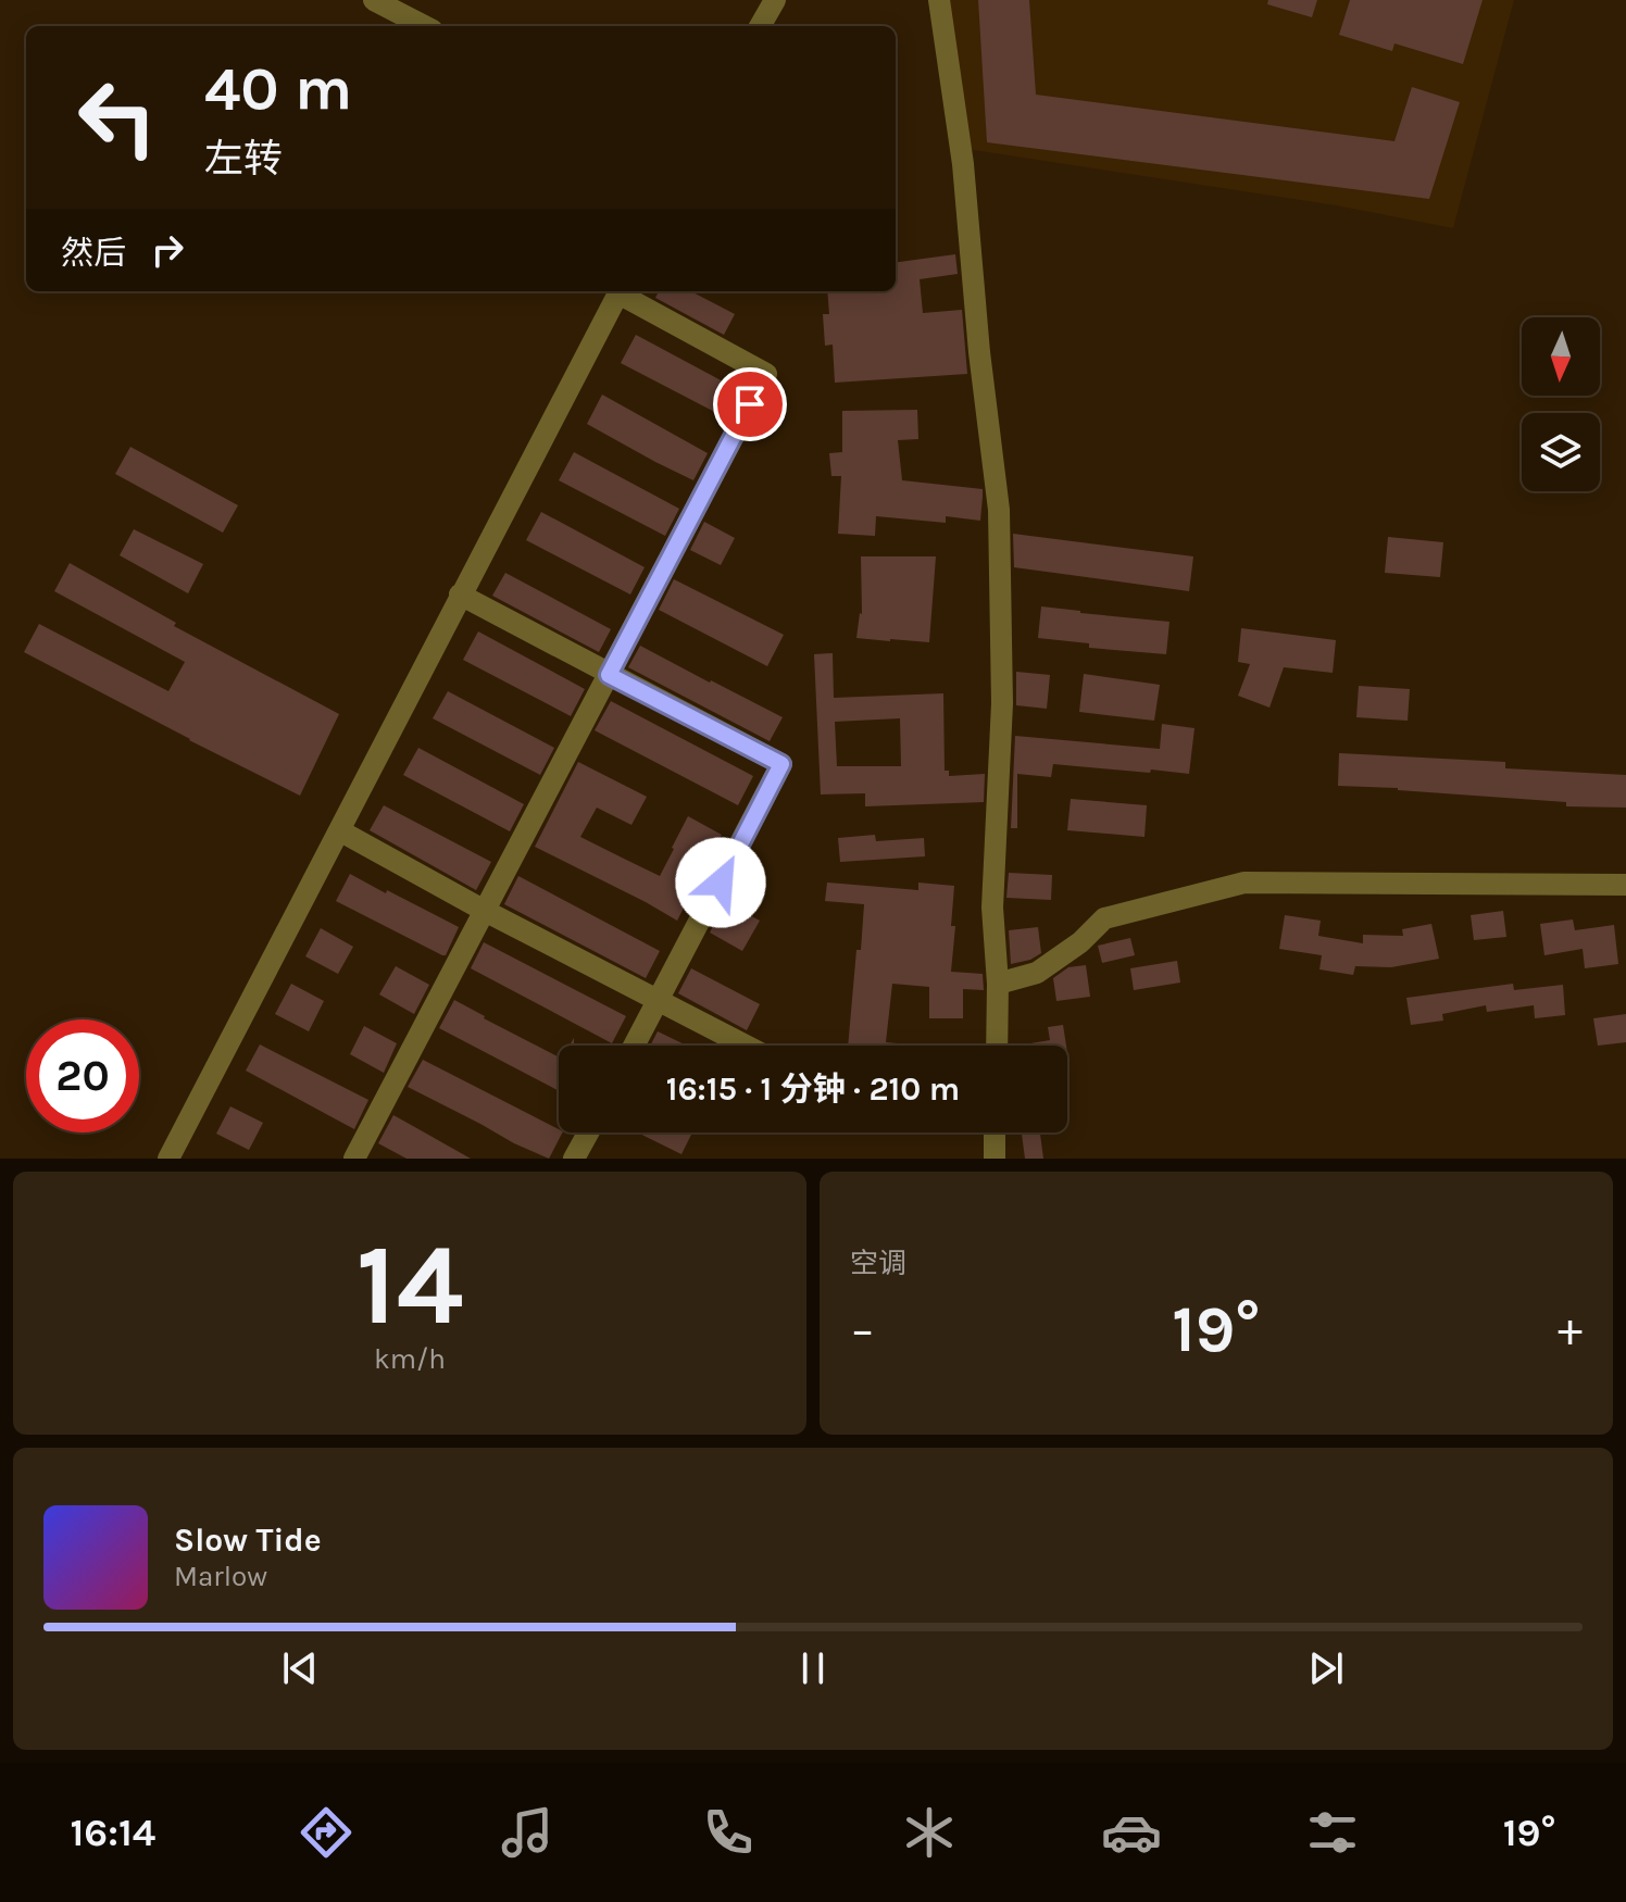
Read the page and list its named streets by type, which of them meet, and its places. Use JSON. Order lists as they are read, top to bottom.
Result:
{
  "north": "bottom",
  "page": {
    "turn": ["40 m", "左转"],
    "then": "然后",
    "limit": "20",
    "trip": "16:15 · 1 分钟 · 210 m",
    "tile": [
      ["14", "km/h"],
      "空调"
    ],
    "heat": ["−", "19°", "+"],
    "song": ["Slow Tide", "Marlow"],
    "tabs": ["16:14", "19°"]
  }
}
